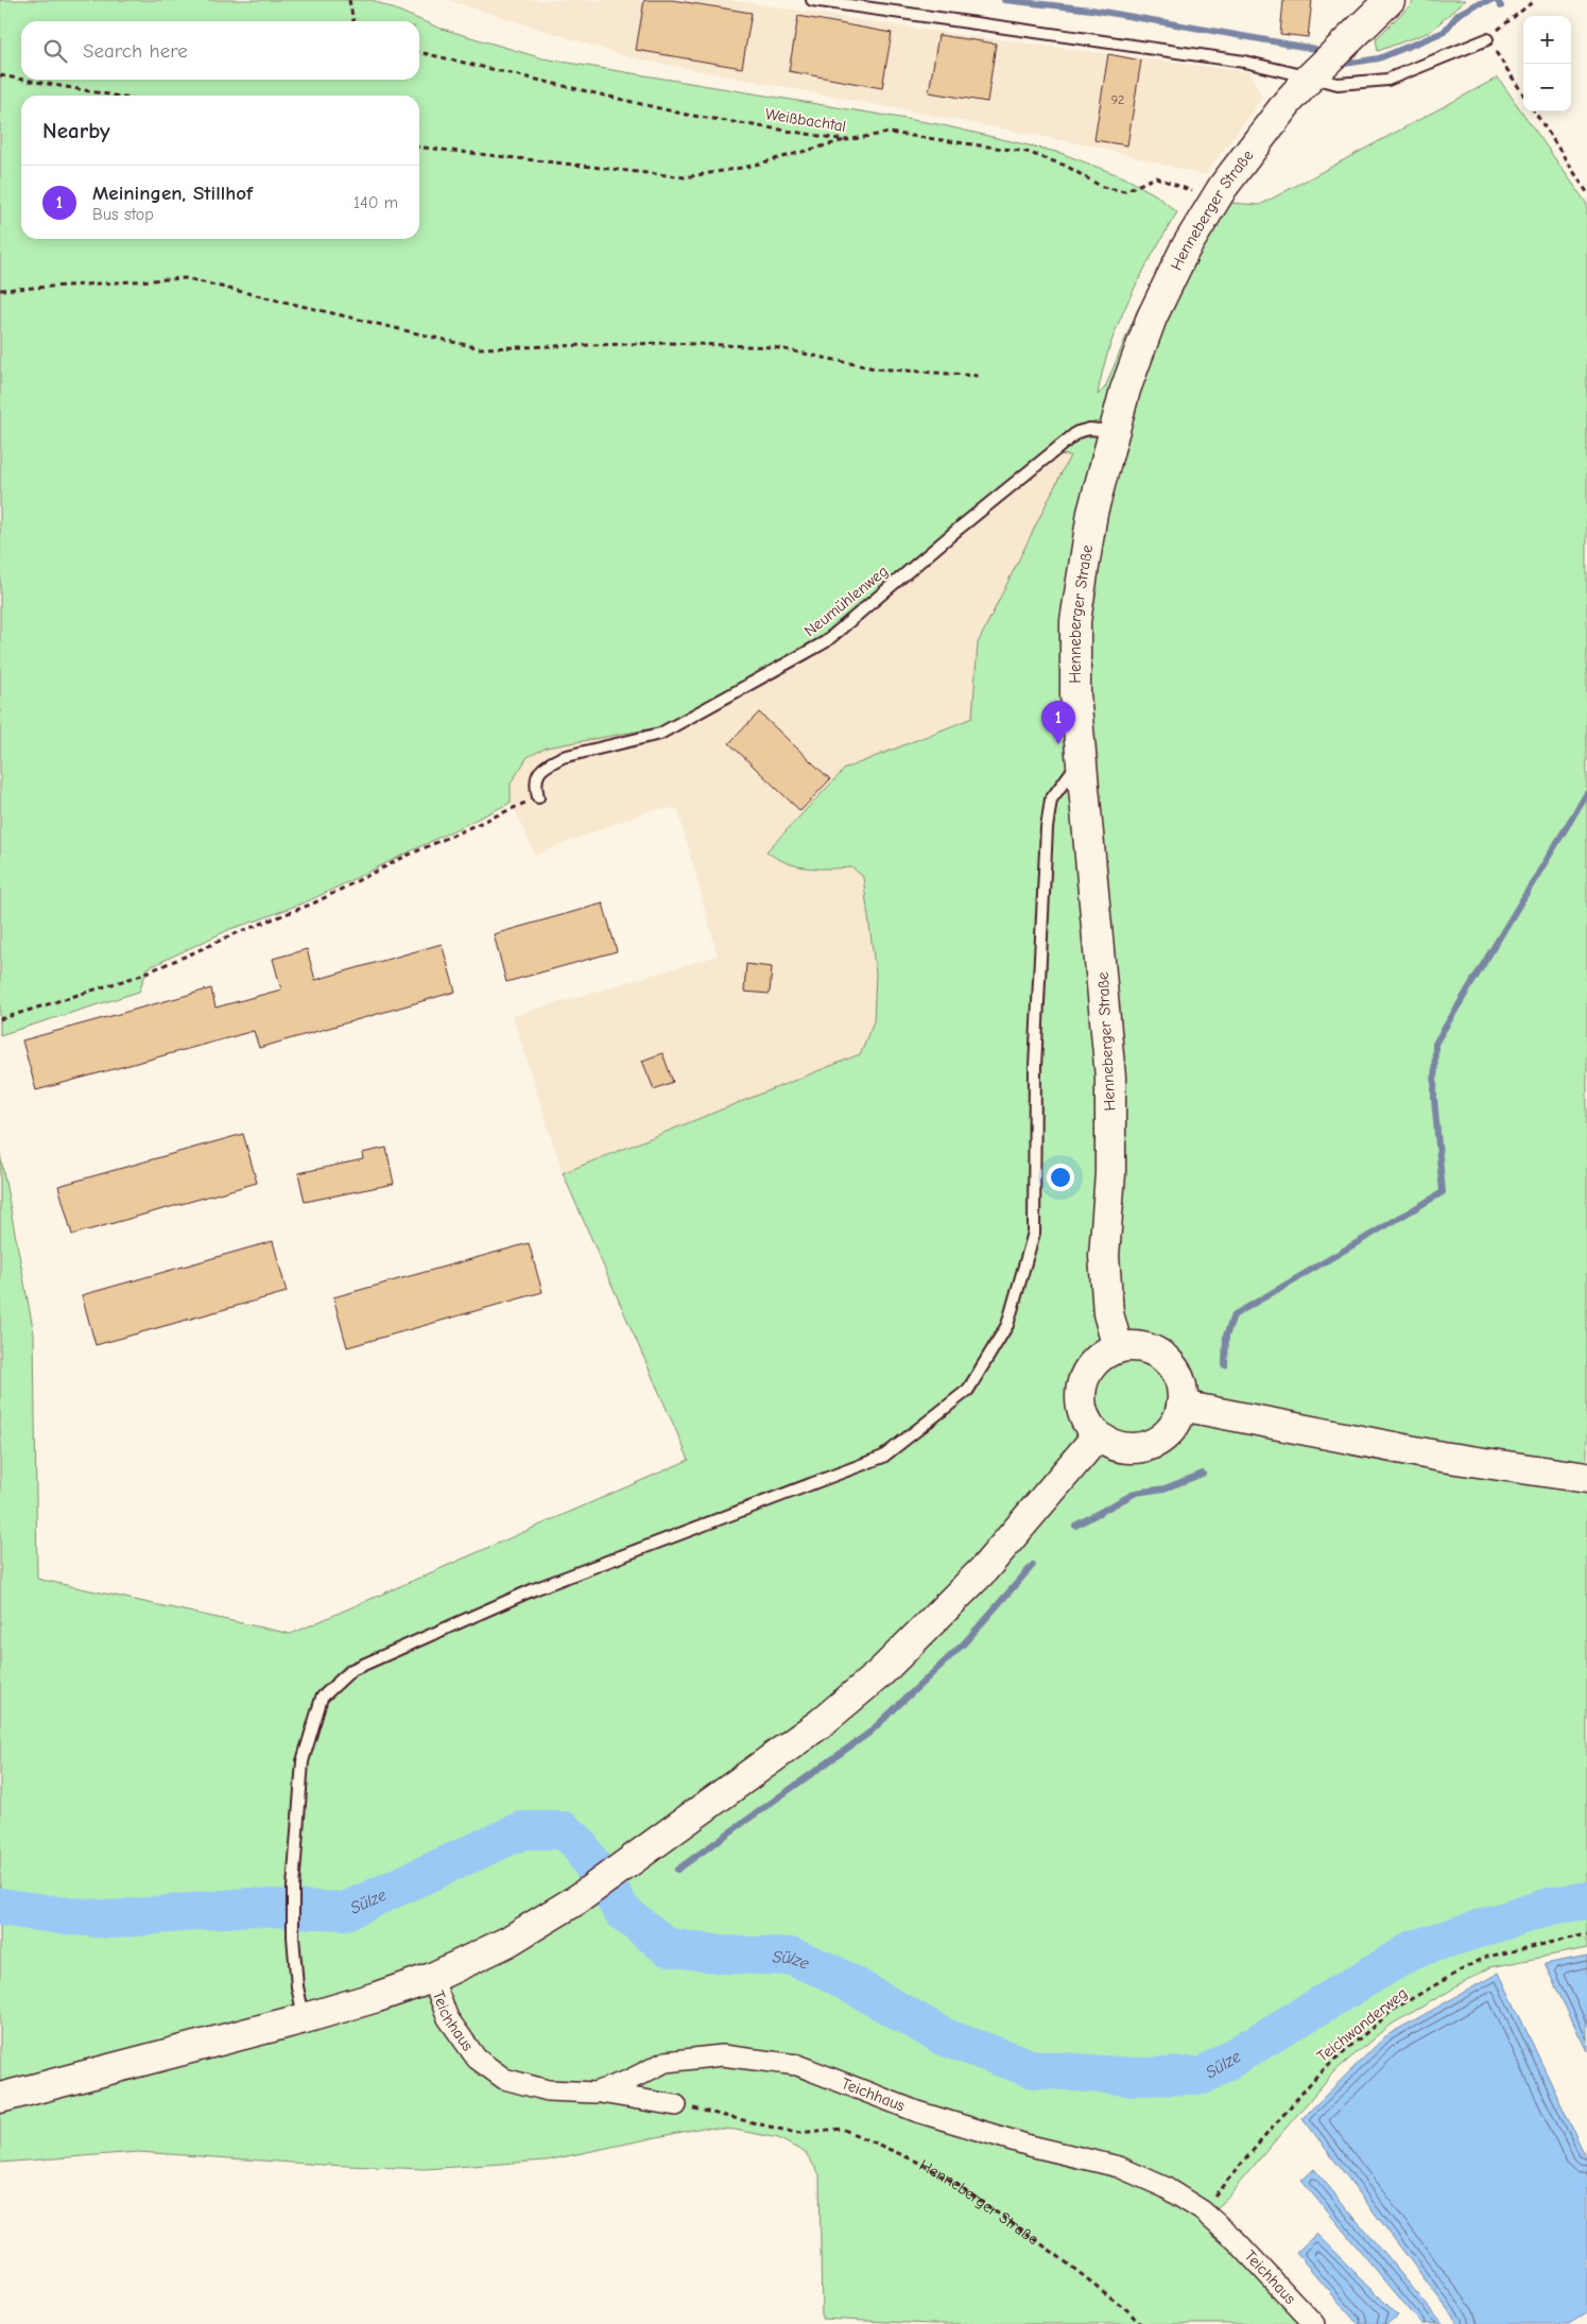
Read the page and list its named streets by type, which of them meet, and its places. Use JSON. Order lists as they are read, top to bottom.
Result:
{
  "streets": {
    "main road": ["Henneberger Straße"],
    "street": ["Teichhaus"],
    "lane": ["Neumühlenweg"],
    "path": ["Weißbachtal", "Teichwanderweg"]
  },
  "crossings": [
    ["Weißbachtal", "Henneberger Straße"],
    ["Henneberger Straße", "Neumühlenweg"],
    ["Teichhaus", "Teichwanderweg"]
  ],
  "water": ["Sülze"],
  "house_numbers": ["92"],
  "page": {
    "map_buttons": ["+", "−"],
    "search": "Search here",
    "heading": "Nearby",
    "list": [
      {
        "mark": "1",
        "name": "Meiningen, Stillhof",
        "note": "Bus stop",
        "value": "140 m"
      }
    ],
    "pins": "1"
  }
}
